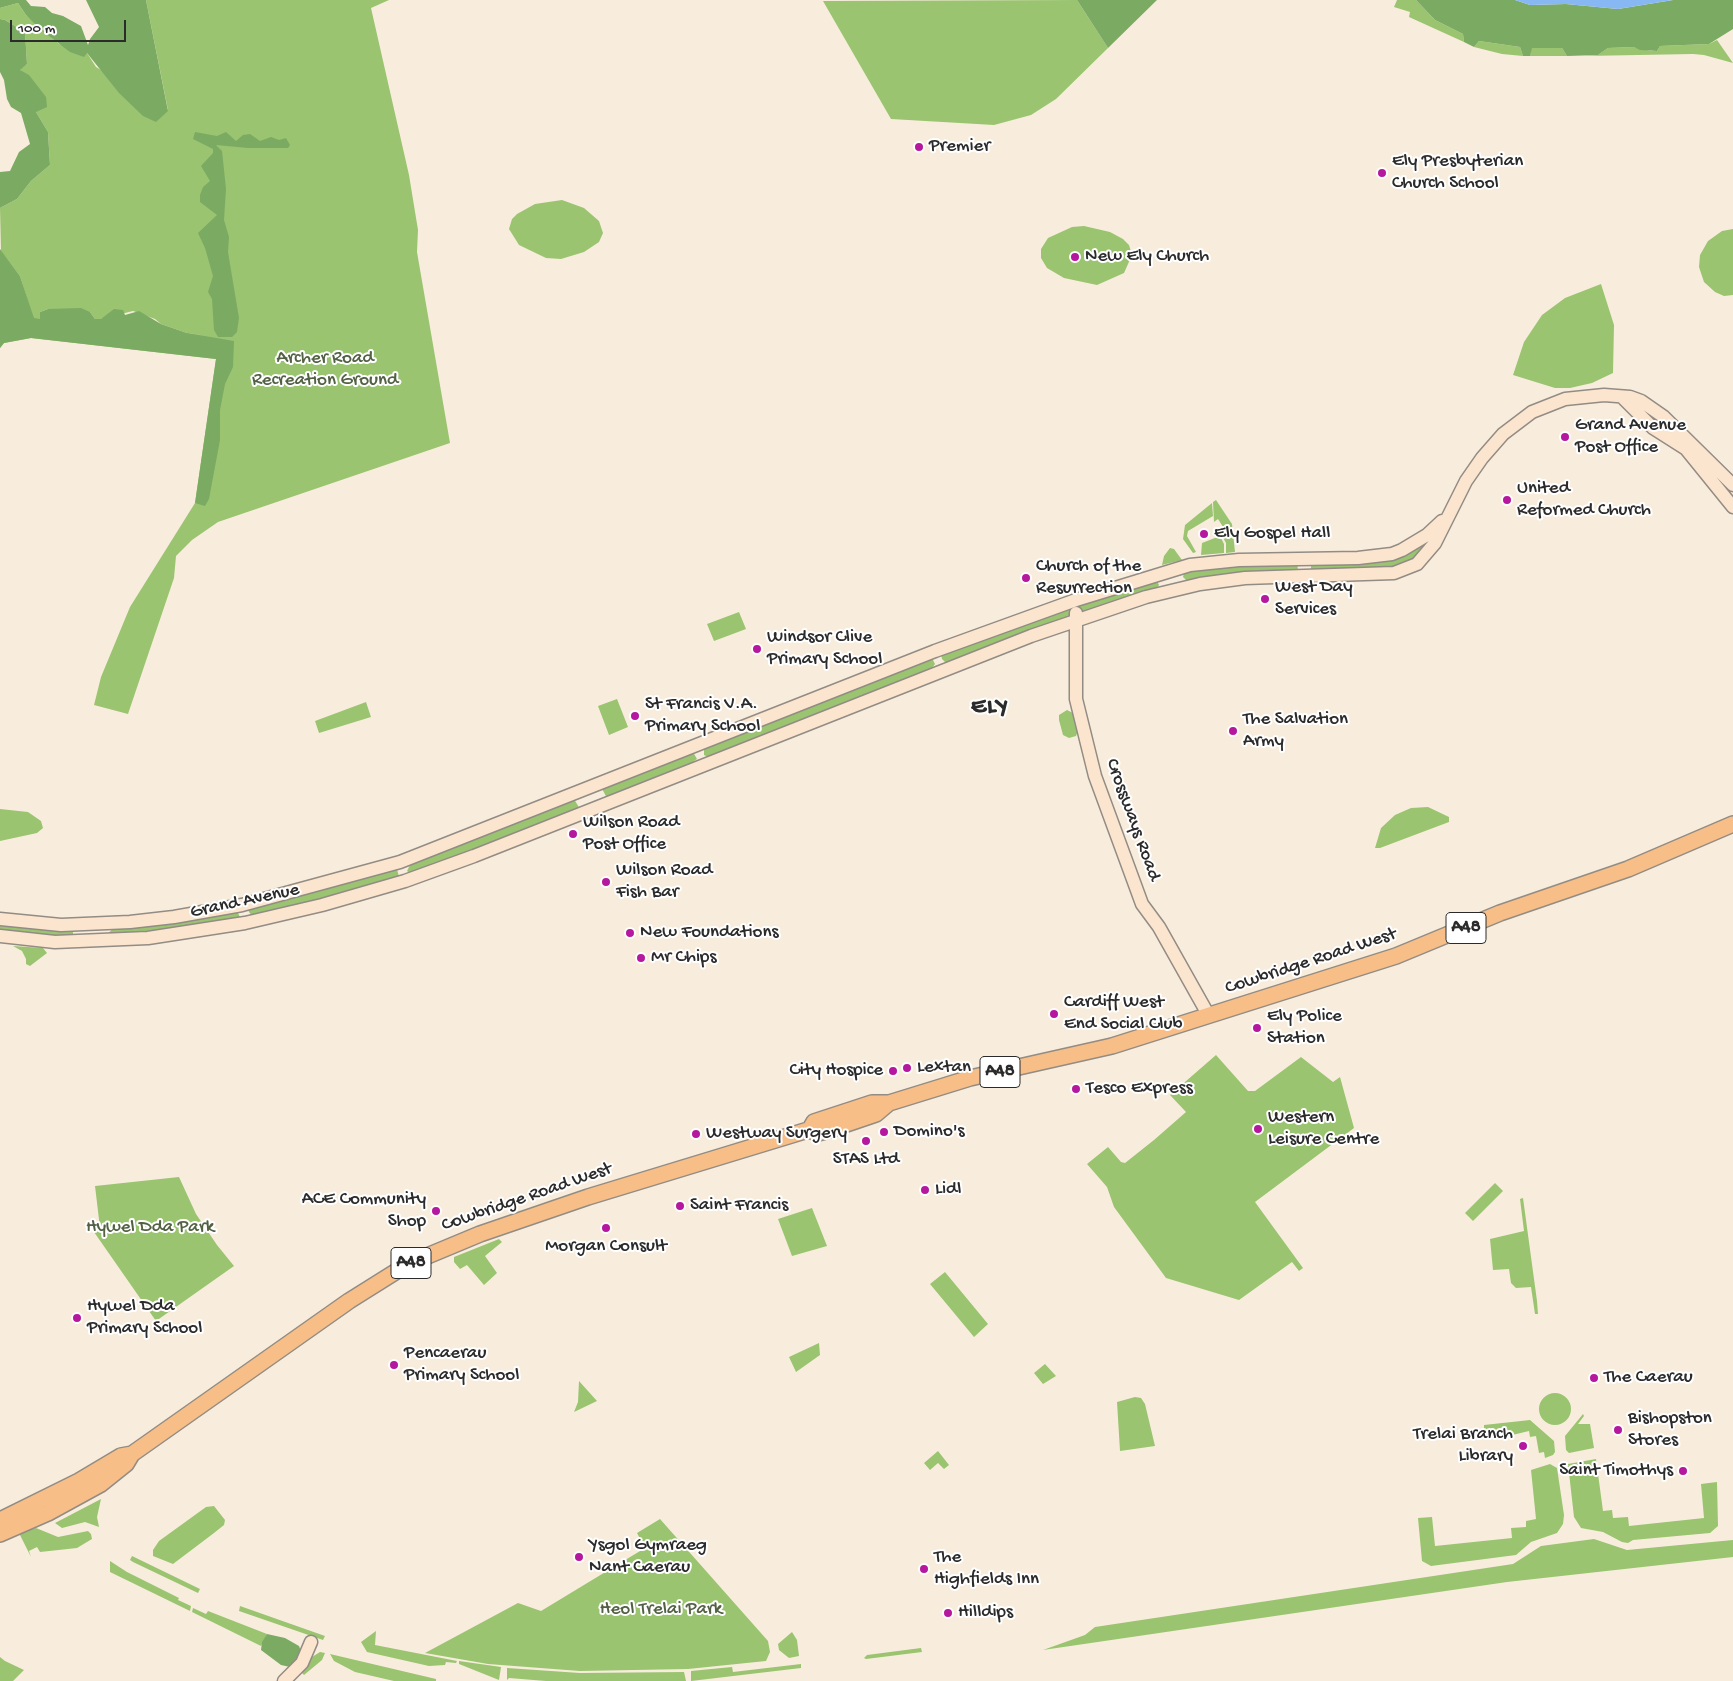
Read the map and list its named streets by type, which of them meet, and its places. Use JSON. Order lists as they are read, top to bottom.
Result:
{
  "streets": {
    "highway": ["A48", "Cowbridge Road West"],
    "street": ["Crossways Road", "Grand Avenue"]
  },
  "crossings": [
    ["Crossways Road", "Grand Avenue"],
    ["Crossways Road", "Cowbridge Road West"]
  ],
  "districts": ["ELY"],
  "parks": ["Archer Road Recreation Ground", "Hywel Dda Park", "Heol Trelai Park"],
  "places": [
    "Premier",
    "Ely Presbyterian Church School",
    "New Ely Church",
    "Grand Avenue Post Office",
    "United Reformed Church",
    "Ely Gospel Hall",
    "Church of the Resurrection",
    "West Day Services",
    "Windsor Clive Primary School",
    "St Francis V.A. Primary School",
    "The Salvation Army",
    "Wilson Road Post Office",
    "Wilson Road Fish Bar",
    "New Foundations",
    "Mr Chips",
    "Cardiff West End Social Club",
    "Ely Police Station",
    "Lextan",
    "City Hospice",
    "Tesco Express",
    "Western Leisure Centre",
    "Domino's",
    "Westway Surgery",
    "STAS Ltd",
    "Lidl",
    "Saint Francis",
    "ACE Community Shop",
    "Morgan Consult",
    "Hywel Dda Primary School",
    "Pencaerau Primary School",
    "The Caerau",
    "Bishopston Stores",
    "Trelai Branch Library",
    "Saint Timothys",
    "Ysgol Gymraeg Nant Caerau",
    "The Highfields Inn",
    "Hilldips"
  ],
  "scale_bar": "100 m"
}
